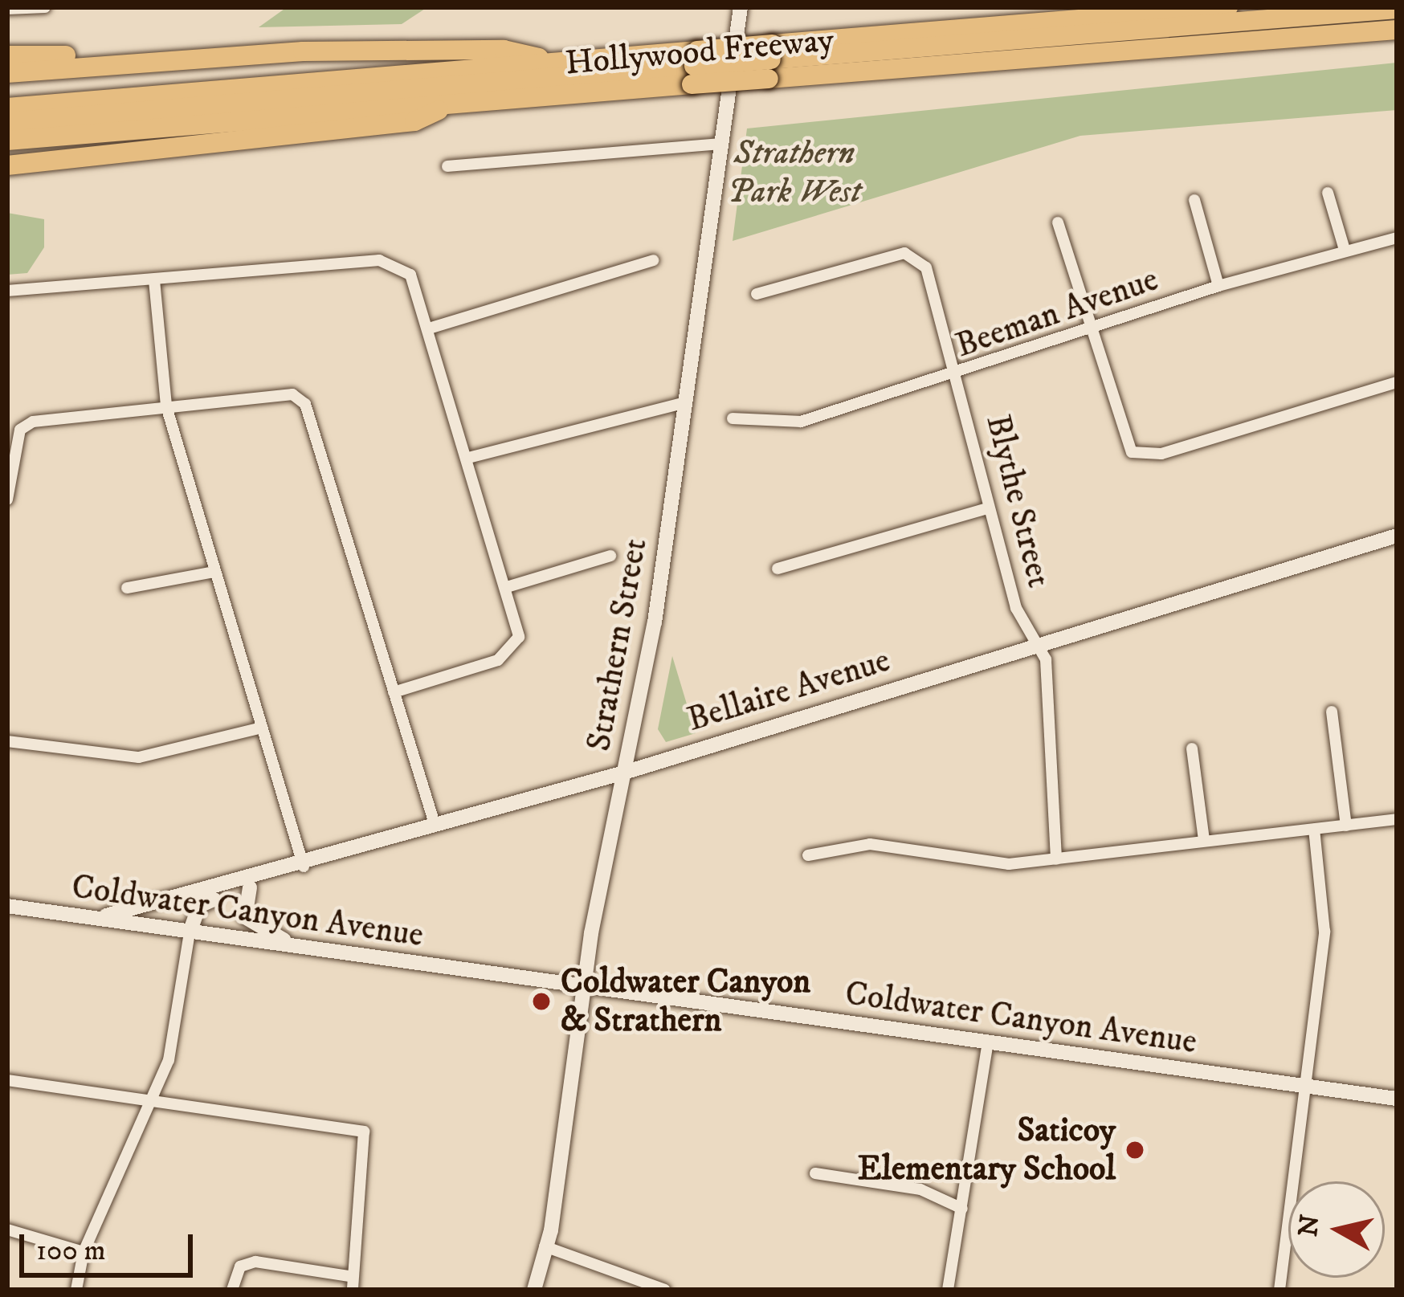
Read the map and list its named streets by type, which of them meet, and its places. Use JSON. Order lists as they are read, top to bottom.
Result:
{
  "streets": {
    "highway": ["Hollywood Freeway"],
    "street": [
      "Beeman Avenue",
      "Blythe Street",
      "Strathern Street",
      "Bellaire Avenue",
      "Coldwater Canyon Avenue"
    ]
  },
  "crossings": [
    ["Beeman Avenue", "Blythe Street"],
    ["Blythe Street", "Bellaire Avenue"],
    ["Strathern Street", "Bellaire Avenue"],
    ["Strathern Street", "Coldwater Canyon Avenue"],
    ["Bellaire Avenue", "Coldwater Canyon Avenue"]
  ],
  "parks": ["Strathern Park West"],
  "places": ["Coldwater Canyon & Strathern", "Saticoy Elementary School"],
  "scale_bar": "100 m",
  "north": "left"
}
